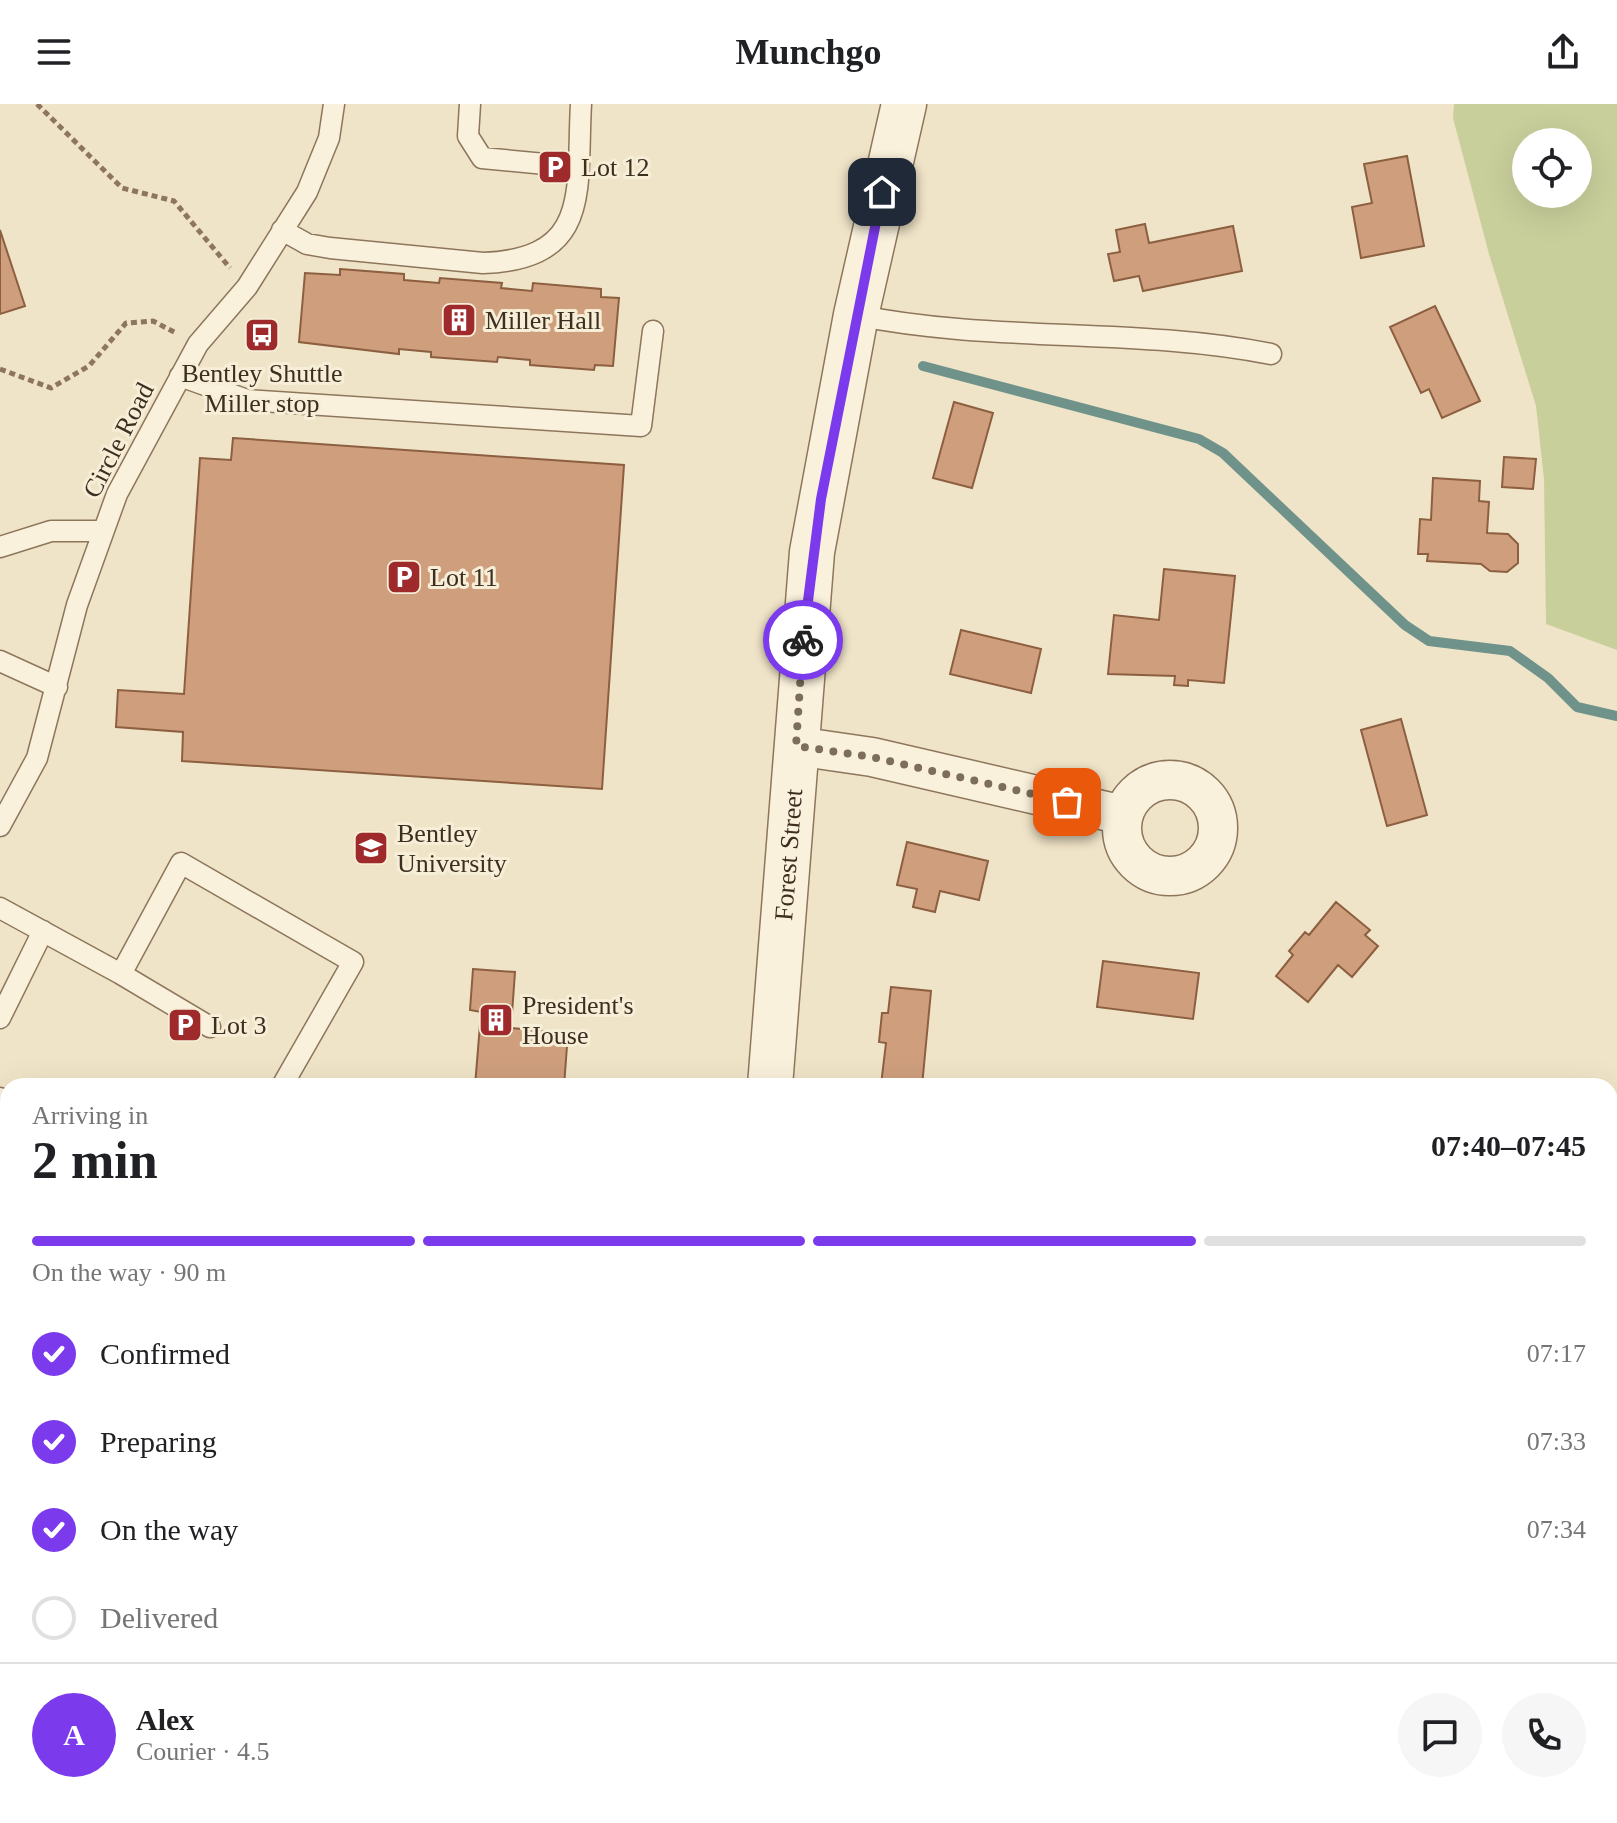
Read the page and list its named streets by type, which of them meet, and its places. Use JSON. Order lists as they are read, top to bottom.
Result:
{
  "streets": {
    "street": ["Forest Street"],
    "lane": ["Circle Road"]
  },
  "places": {
    "parking": ["Lot 12", "Lot 11", "Lot 3"],
    "building": ["Miller Hall", "President's House"],
    "bus stop": ["Bentley Shuttle Miller stop"],
    "school or university": ["Bentley University"]
  },
  "page": {
    "header": "Munchgo",
    "heading": ["2 min", "Arriving in", "07:40–07:45"],
    "panel": ["Alex", "Courier · 4.5"],
    "bar": "On the way · 90 m",
    "list": [
      ["Confirmed", "07:17"],
      ["Preparing", "07:33"],
      ["On the way", "07:34"],
      "Delivered"
    ],
    "round": "A"
  }
}
